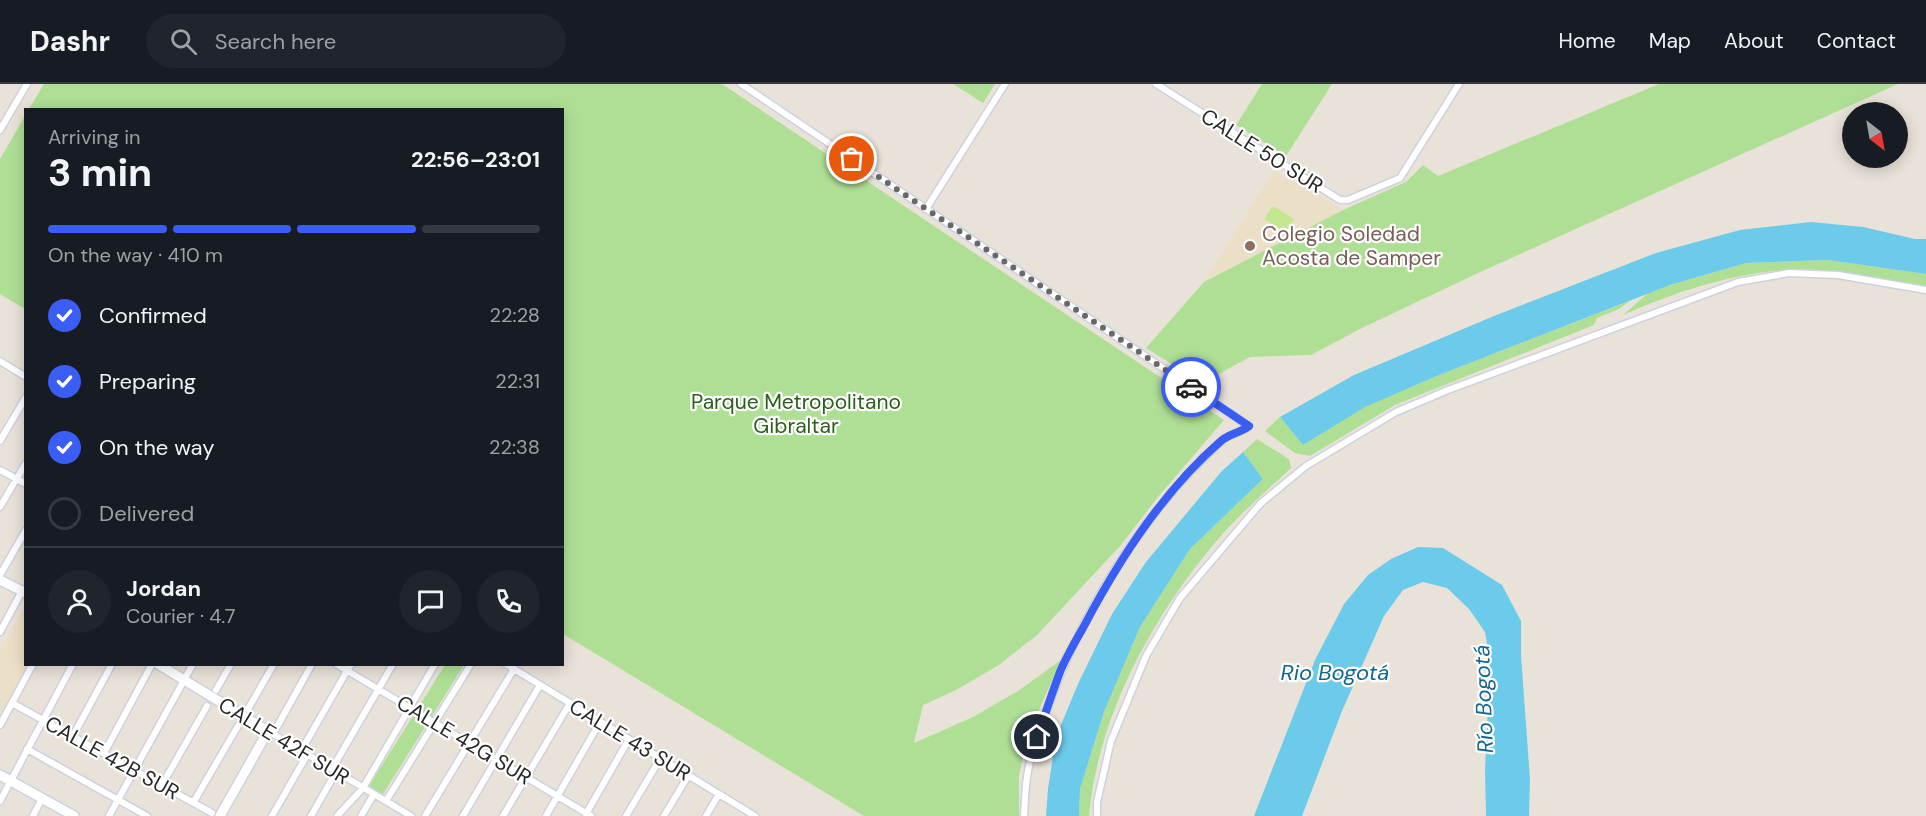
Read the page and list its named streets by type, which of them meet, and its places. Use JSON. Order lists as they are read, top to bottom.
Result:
{
  "streets": {
    "street": [
      "CALLE 50 SUR",
      "CALLE 42G SUR",
      "CALLE 43 SUR",
      "CALLE 42F SUR",
      "CALLE 42B SUR"
    ]
  },
  "water": ["Rio Bogotá", "Río Bogotá"],
  "parks": ["Parque Metropolitano Gibraltar"],
  "places": ["Colegio Soledad Acosta de Samper"],
  "north": "bottom right",
  "page": {
    "header": "Dashr",
    "search": "Search here",
    "nav": [
      "Home",
      "Map",
      "About",
      "Contact"
    ],
    "heading": ["3 min", "Arriving in", "22:56–23:01"],
    "panel": ["Jordan", "Courier · 4.7"],
    "bar": "On the way · 410 m",
    "list": [
      ["Confirmed", "22:28"],
      ["Preparing", "22:31"],
      ["On the way", "22:38"],
      "Delivered"
    ]
  }
}
